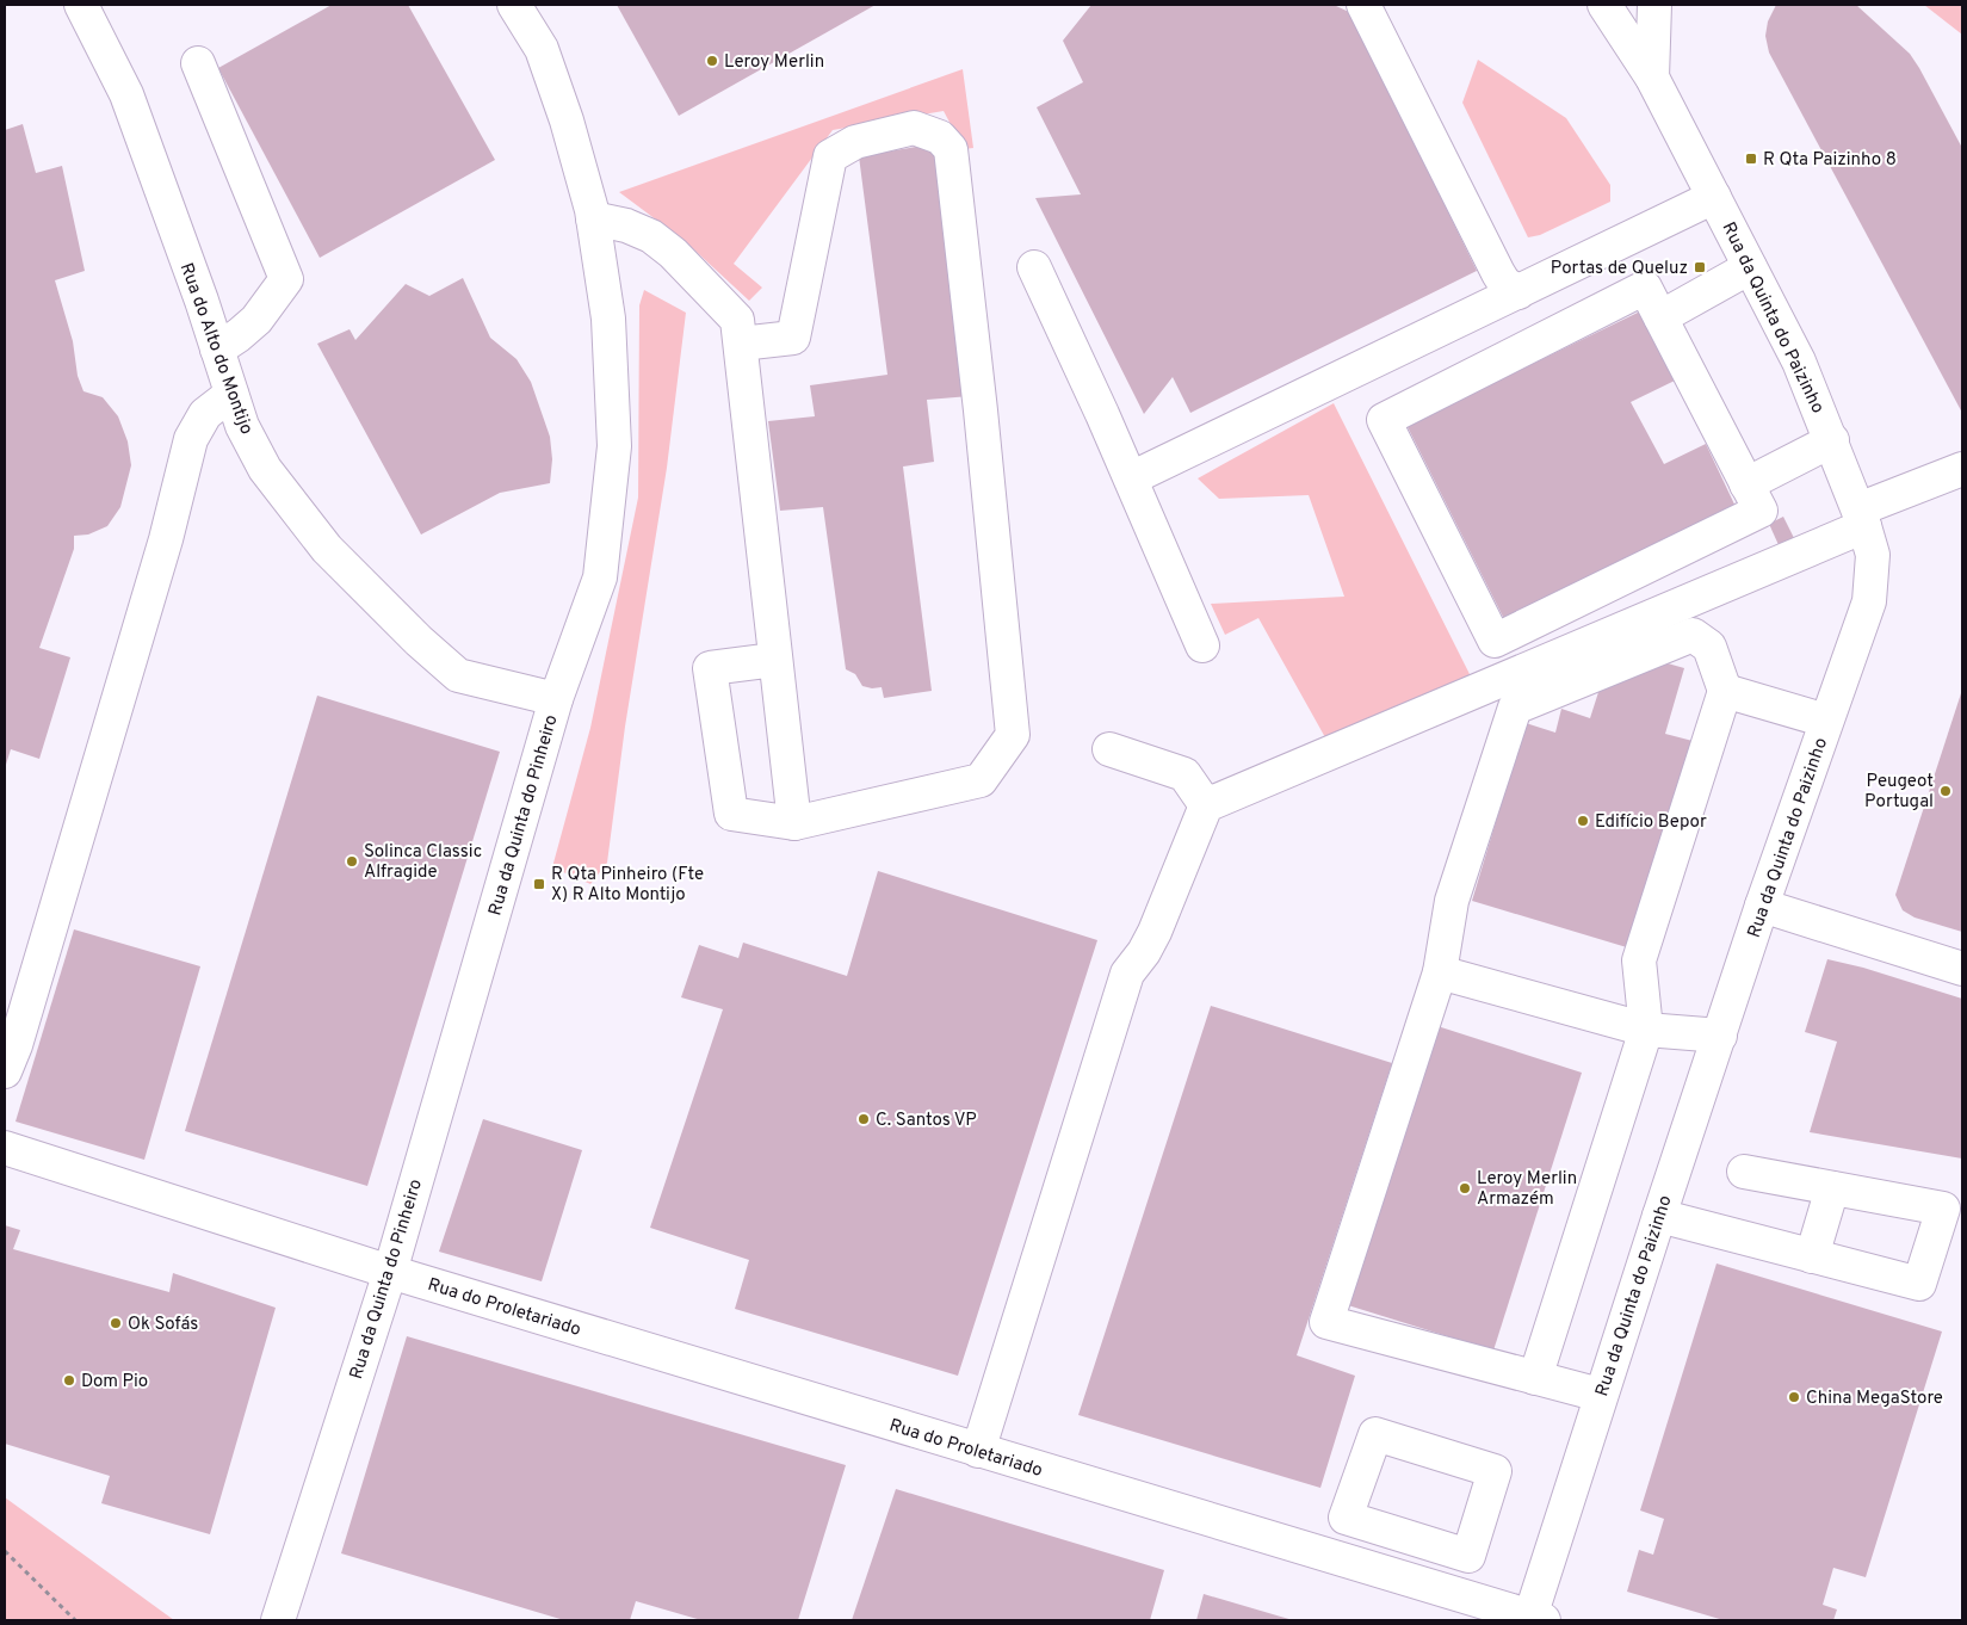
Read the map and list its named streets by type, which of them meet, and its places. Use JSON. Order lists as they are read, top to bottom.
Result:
{
  "streets": {
    "street": [
      "Rua da Quinta do Paizinho",
      "Rua do Alto do Montijo",
      "Rua da Quinta do Pinheiro",
      "Rua do Proletariado"
    ]
  },
  "crossings": [
    ["Rua da Quinta do Paizinho", "Rua do Proletariado"],
    ["Rua do Alto do Montijo", "Rua da Quinta do Pinheiro"],
    ["Rua da Quinta do Pinheiro", "Rua do Proletariado"]
  ],
  "places": {
    "other": [
      "Leroy Merlin",
      "Peugeot Portugal",
      "Edifício Bepor",
      "Solinca Classic Alfragide",
      "C. Santos VP",
      "Leroy Merlin Armazém",
      "Ok Sofás",
      "Dom Pio",
      "China MegaStore"
    ],
    "transit": ["R Qta Paizinho 8", "Portas de Queluz", "R Qta Pinheiro (Fte X) R Alto Montijo"]
  }
}
